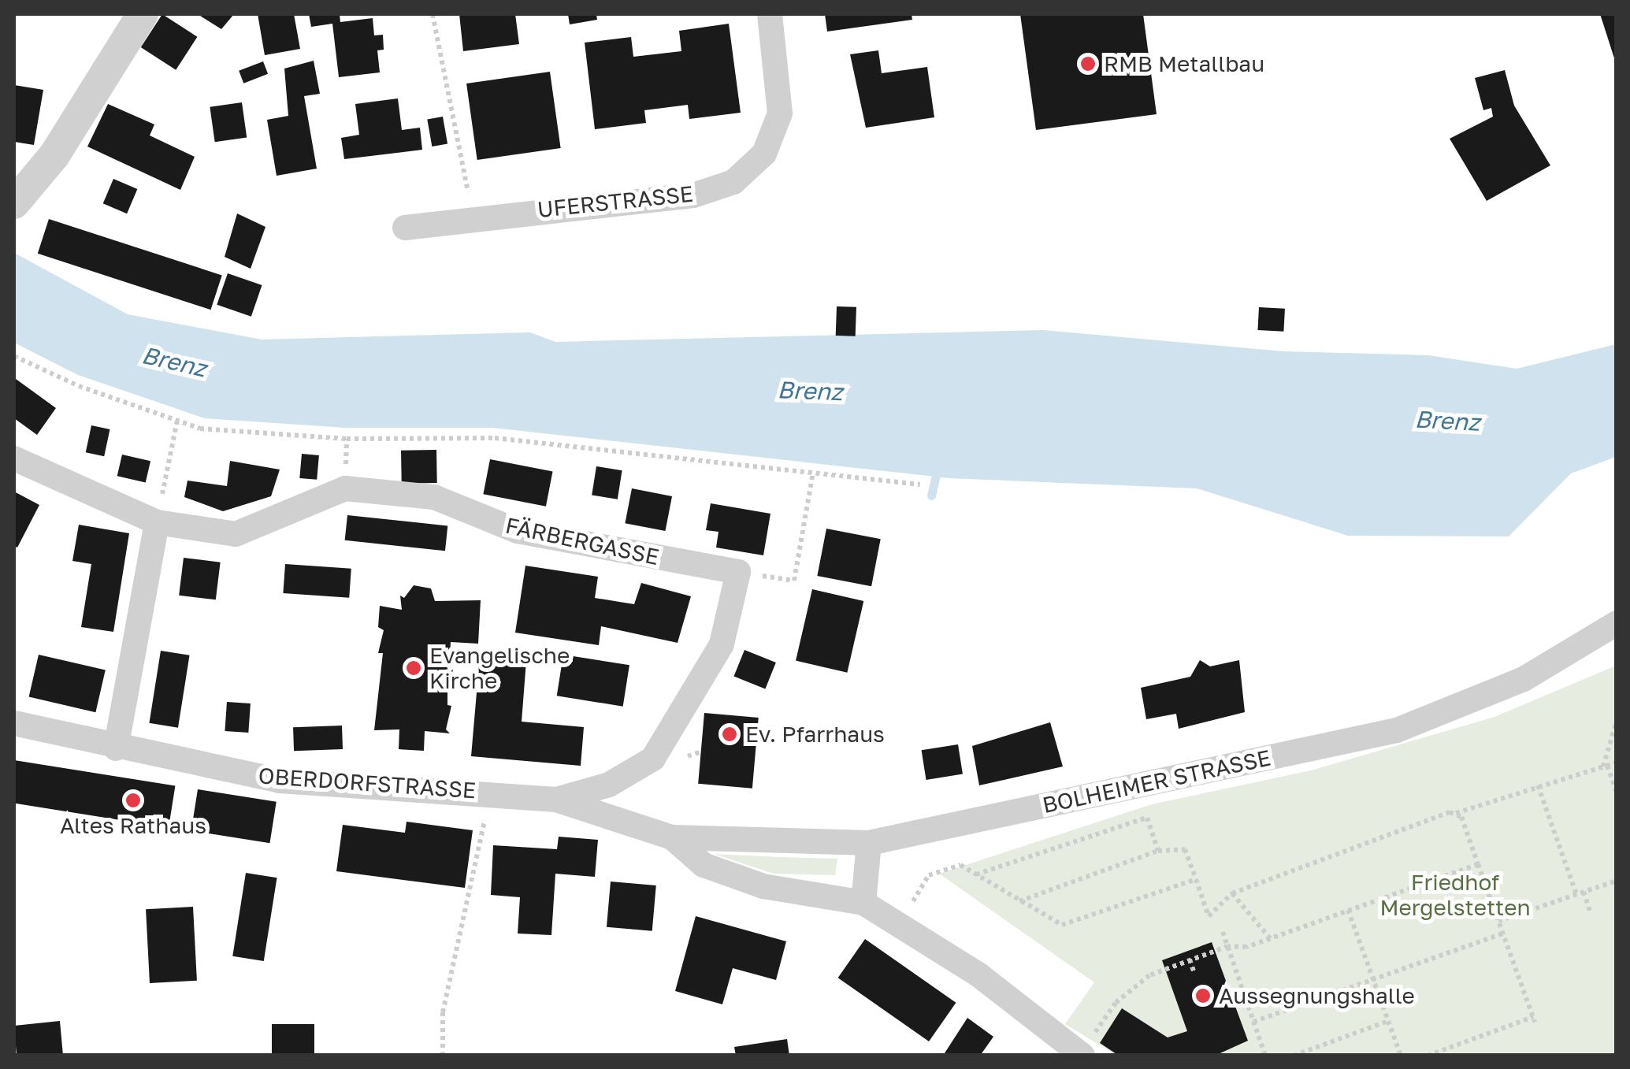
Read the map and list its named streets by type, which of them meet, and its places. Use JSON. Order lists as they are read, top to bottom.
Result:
{
  "streets": {
    "street": [
      "UFERSTRASSE",
      "FÄRBERGASSE",
      "BOLHEIMER STRASSE",
      "OBERDORFSTRASSE"
    ]
  },
  "crossings": [
    ["BOLHEIMER STRASSE", "OBERDORFSTRASSE"]
  ],
  "water": ["Brenz"],
  "parks": ["Friedhof Mergelstetten"],
  "places": [
    "RMB Metallbau",
    "Evangelische Kirche",
    "Ev. Pfarrhaus",
    "Altes Rathaus",
    "Aussegnungshalle"
  ]
}
